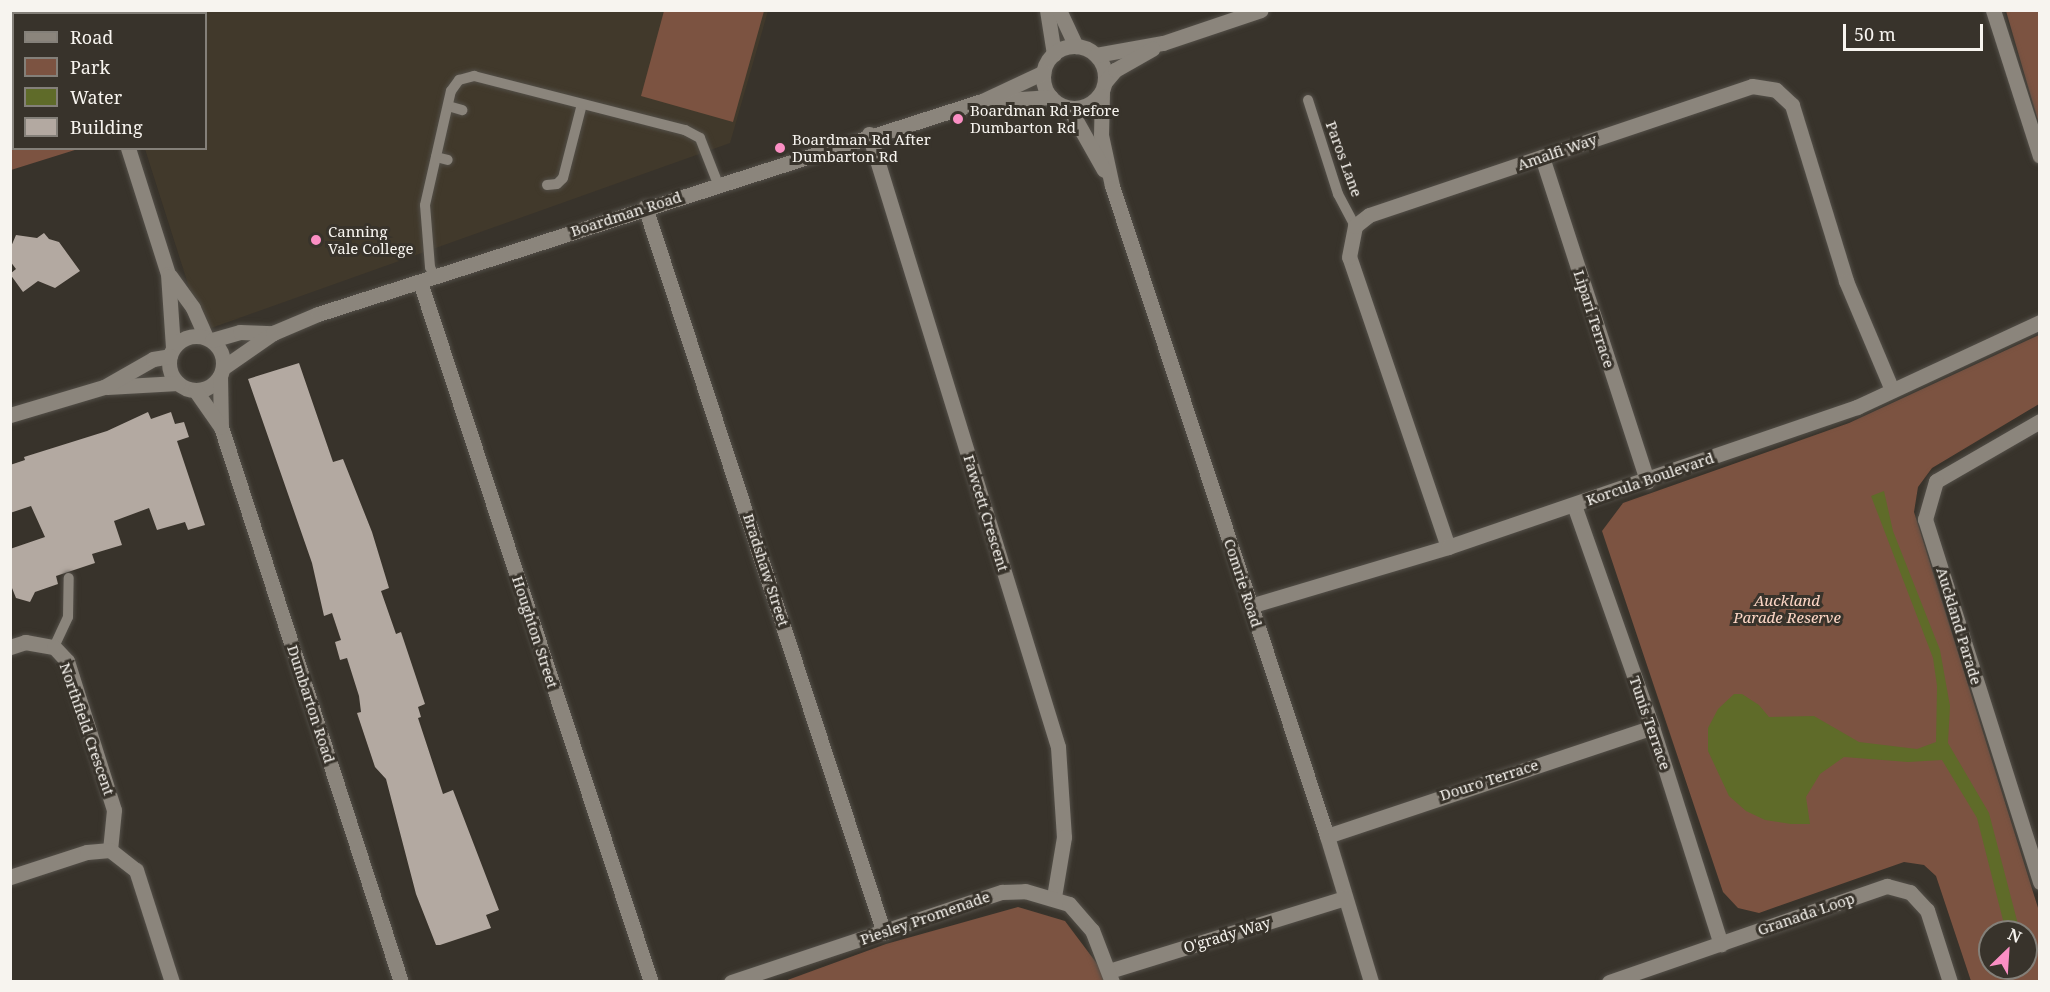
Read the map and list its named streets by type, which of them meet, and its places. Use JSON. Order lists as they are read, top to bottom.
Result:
{
  "streets": {
    "street": [
      "Amalfi Way",
      "Boardman Road",
      "Lipari Terrace",
      "Korcula Boulevard",
      "Fawcett Crescent",
      "Bradshaw Street",
      "Comrie Road",
      "Auckland Parade",
      "Houghton Street",
      "Dumbarton Road",
      "Tunis Terrace",
      "Northfield Crescent",
      "Douro Terrace",
      "Granada Loop",
      "Piesley Promenade",
      "O'grady Way"
    ],
    "lane": ["Paros Lane"]
  },
  "crossings": [
    ["Amalfi Way", "Paros Lane"],
    ["Amalfi Way", "Lipari Terrace"],
    ["Amalfi Way", "Korcula Boulevard"],
    ["Boardman Road", "Fawcett Crescent"],
    ["Boardman Road", "Bradshaw Street"],
    ["Boardman Road", "Comrie Road"],
    ["Boardman Road", "Houghton Street"],
    ["Boardman Road", "Dumbarton Road"],
    ["Lipari Terrace", "Korcula Boulevard"],
    ["Korcula Boulevard", "Comrie Road"],
    ["Korcula Boulevard", "Tunis Terrace"],
    ["Fawcett Crescent", "Piesley Promenade"],
    ["Bradshaw Street", "Piesley Promenade"],
    ["Comrie Road", "Douro Terrace"],
    ["Comrie Road", "O'grady Way"],
    ["Tunis Terrace", "Douro Terrace"],
    ["Tunis Terrace", "Granada Loop"],
    ["Piesley Promenade", "O'grady Way"]
  ],
  "parks": ["Auckland Parade Reserve"],
  "places": ["Boardman Rd Before Dumbarton Rd", "Boardman Rd After Dumbarton Rd", "Canning Vale College"],
  "legend": [
    "Road",
    "Park",
    "Water",
    "Building"
  ],
  "scale_bar": "50 m",
  "north": "top right"
}
